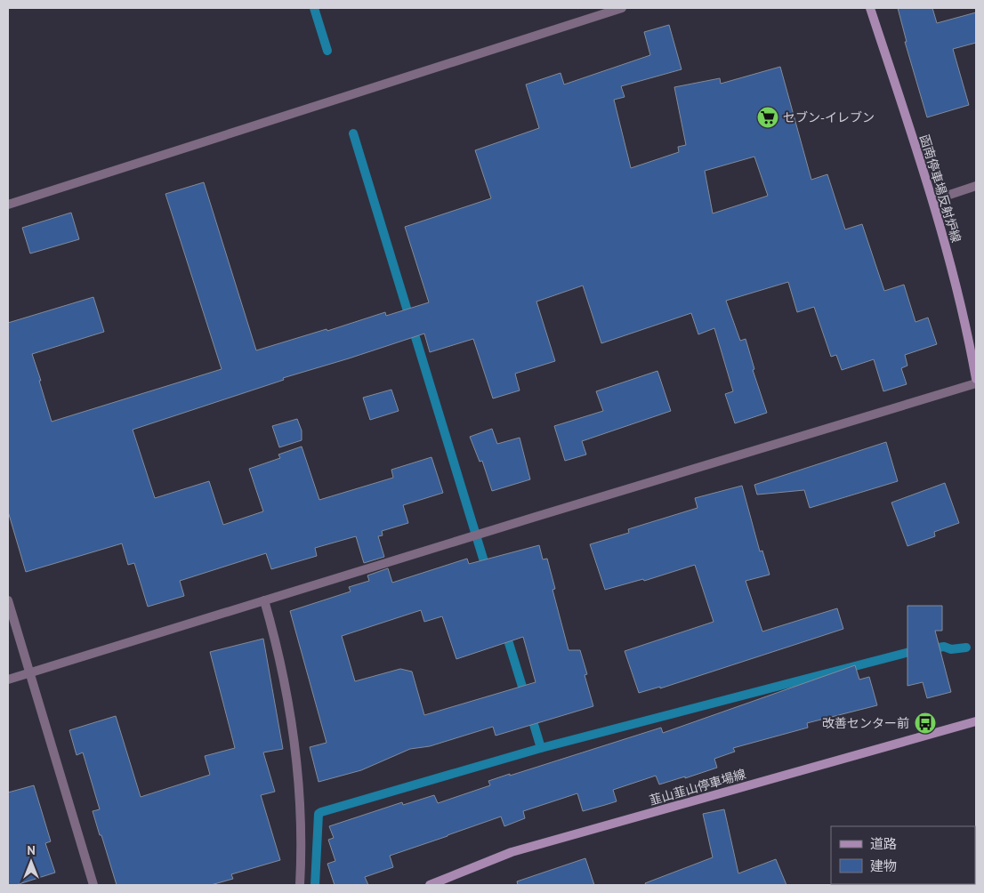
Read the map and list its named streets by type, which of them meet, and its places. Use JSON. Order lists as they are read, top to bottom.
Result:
{
  "streets": {
    "main road": ["函南停車場反射炉線", "韮山韮山停車場線"]
  },
  "places": {
    "supermarket": ["セブン-イレブン"],
    "bus stop": ["改善センター前"]
  },
  "legend": ["道路", "建物"],
  "north": "top"
}
